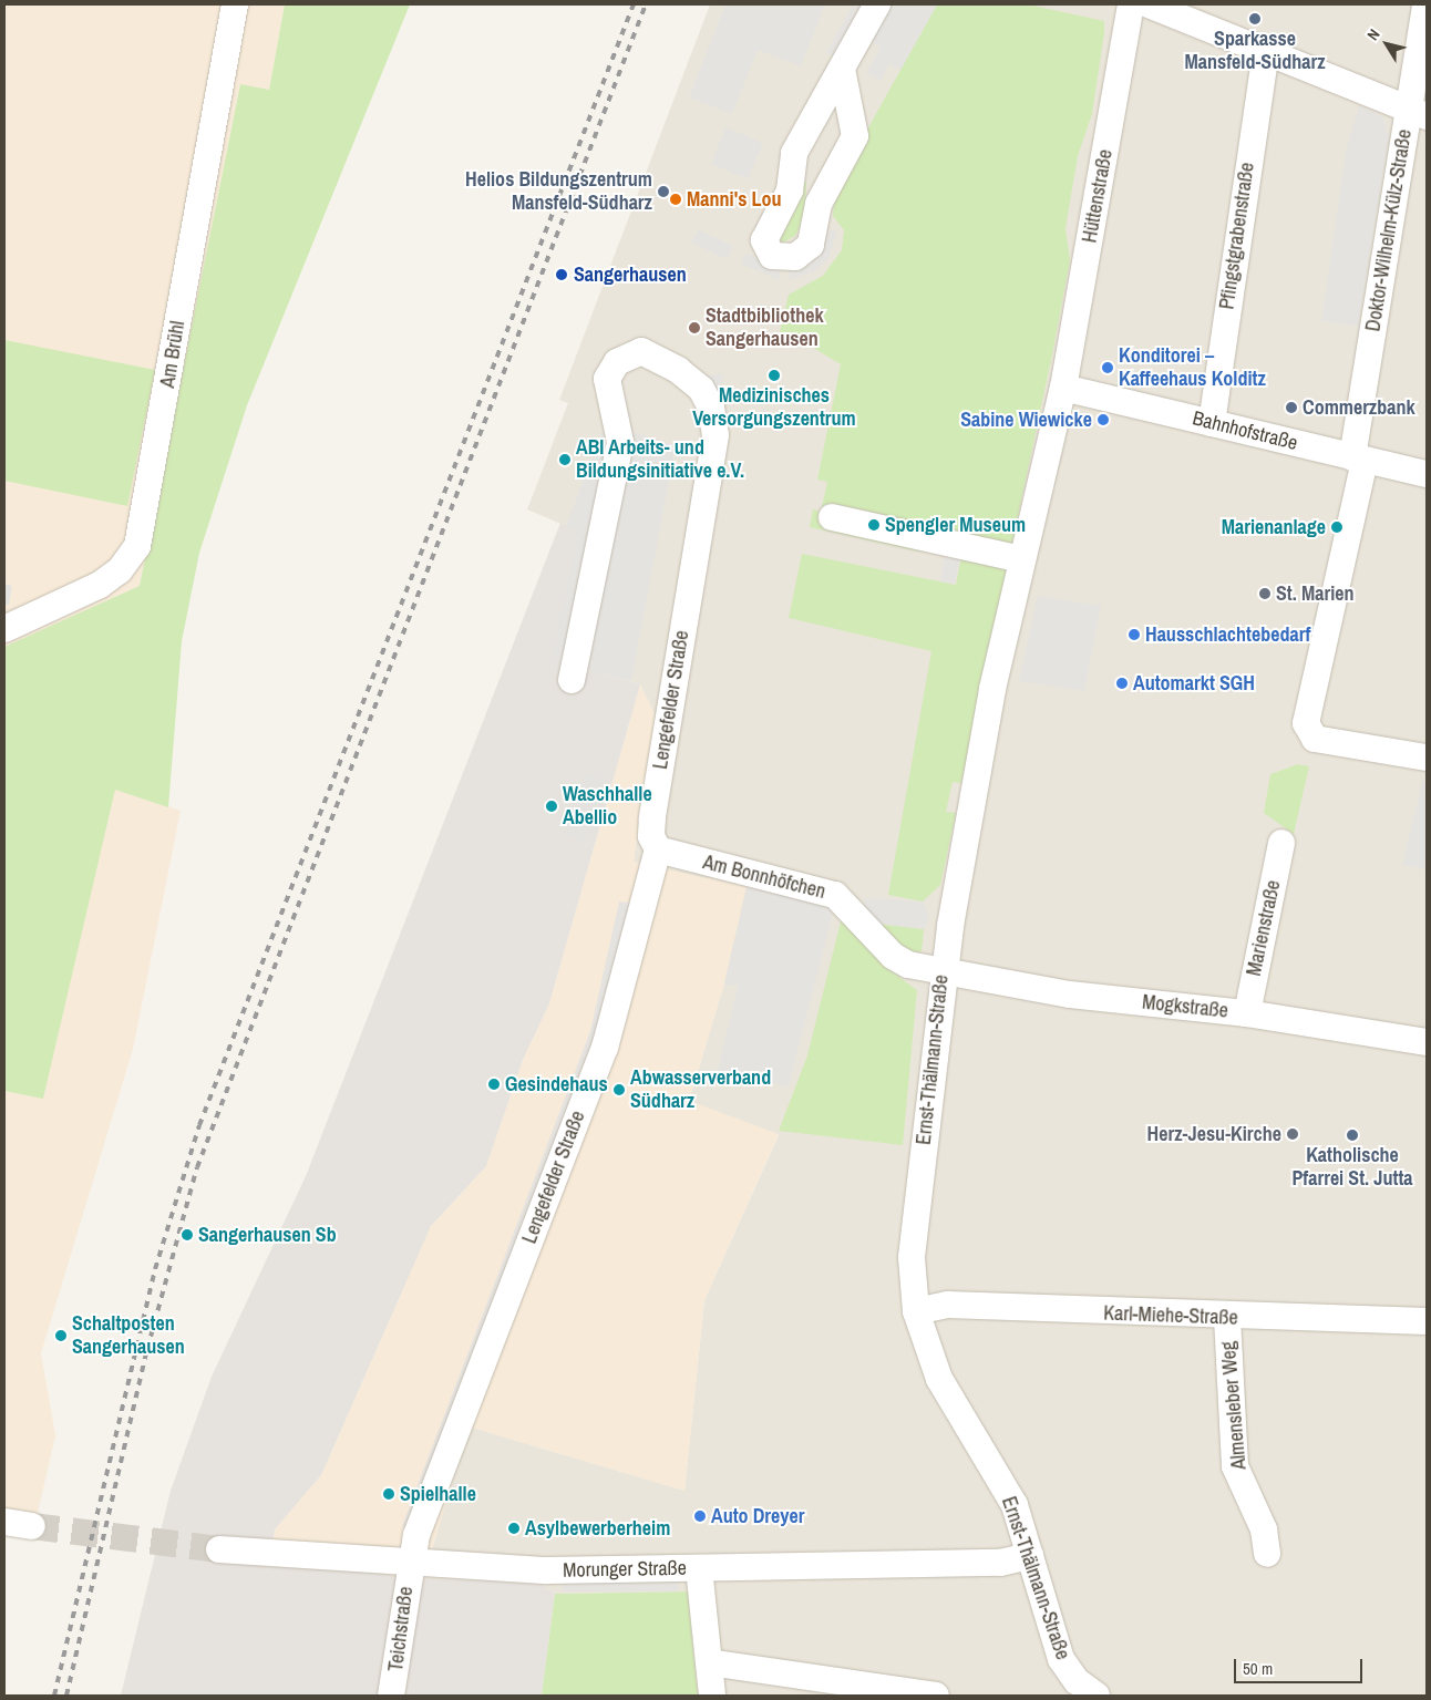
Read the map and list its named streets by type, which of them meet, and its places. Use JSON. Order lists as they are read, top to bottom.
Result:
{
  "streets": {
    "street": [
      "Hüttenstraße",
      "Doktor-Wilhelm-Külz-Straße",
      "Pfingstgrabenstraße",
      "Am Brühl",
      "Bahnhofstraße",
      "Lengefelder Straße",
      "Am Bonnhöfchen",
      "Marienstraße",
      "Mogkstraße",
      "Ernst-Thälmann-Straße",
      "Karl-Miehe-Straße",
      "Almensleber Weg",
      "Morunger Straße",
      "Teichstraße"
    ]
  },
  "crossings": [
    ["Hüttenstraße", "Bahnhofstraße"],
    ["Hüttenstraße", "Ernst-Thälmann-Straße"],
    ["Doktor-Wilhelm-Külz-Straße", "Bahnhofstraße"],
    ["Pfingstgrabenstraße", "Bahnhofstraße"],
    ["Bahnhofstraße", "Ernst-Thälmann-Straße"],
    ["Lengefelder Straße", "Am Bonnhöfchen"],
    ["Lengefelder Straße", "Morunger Straße"],
    ["Lengefelder Straße", "Teichstraße"],
    ["Am Bonnhöfchen", "Mogkstraße"],
    ["Am Bonnhöfchen", "Ernst-Thälmann-Straße"],
    ["Marienstraße", "Mogkstraße"],
    ["Mogkstraße", "Ernst-Thälmann-Straße"],
    ["Ernst-Thälmann-Straße", "Karl-Miehe-Straße"],
    ["Ernst-Thälmann-Straße", "Morunger Straße"],
    ["Karl-Miehe-Straße", "Almensleber Weg"],
    ["Morunger Straße", "Teichstraße"]
  ],
  "places": [
    "Sparkasse Mansfeld-Südharz",
    "Helios Bildungszentrum Mansfeld-Südharz",
    "Manni's Lou",
    "Sangerhausen",
    "Stadtbibliothek Sangerhausen",
    "Konditorei – Kaffeehaus Kolditz",
    "Medizinisches Versorgungszentrum",
    "Commerzbank",
    "Sabine Wiewicke",
    "ABI Arbeits- und Bildungsinitiative e.V.",
    "Spengler Museum",
    "Marienanlage",
    "St. Marien",
    "Hausschlachtebedarf",
    "Automarkt SGH",
    "Waschhalle Abellio",
    "Gesindehaus",
    "Abwasserverband Südharz",
    "Herz-Jesu-Kirche",
    "Katholische Pfarrei St. Jutta",
    "Sangerhausen Sb",
    "Schaltposten Sangerhausen",
    "Spielhalle",
    "Auto Dreyer",
    "Asylbewerberheim"
  ],
  "scale_bar": "50 m",
  "north": "top left"
}
